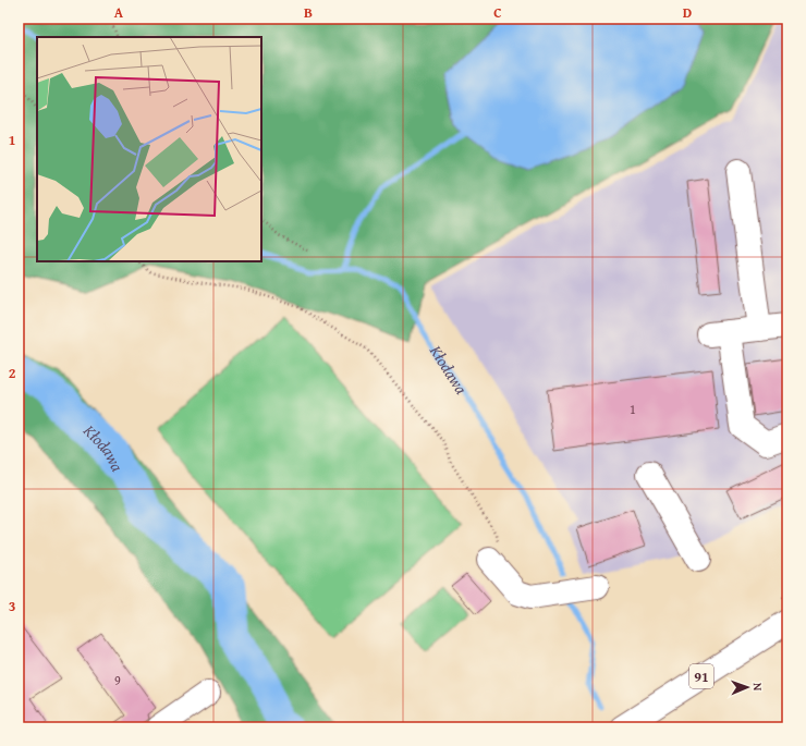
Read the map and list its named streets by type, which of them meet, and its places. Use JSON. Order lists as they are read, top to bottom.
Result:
{
  "streets": {
    "main road": ["91"]
  },
  "water": ["Kłodawa"],
  "house_numbers": ["1", "9"],
  "north": "right",
  "grid": {
    "columns": [
      "A",
      "B",
      "C",
      "D"
    ],
    "rows": ["1", "2", "3"]
  }
}
